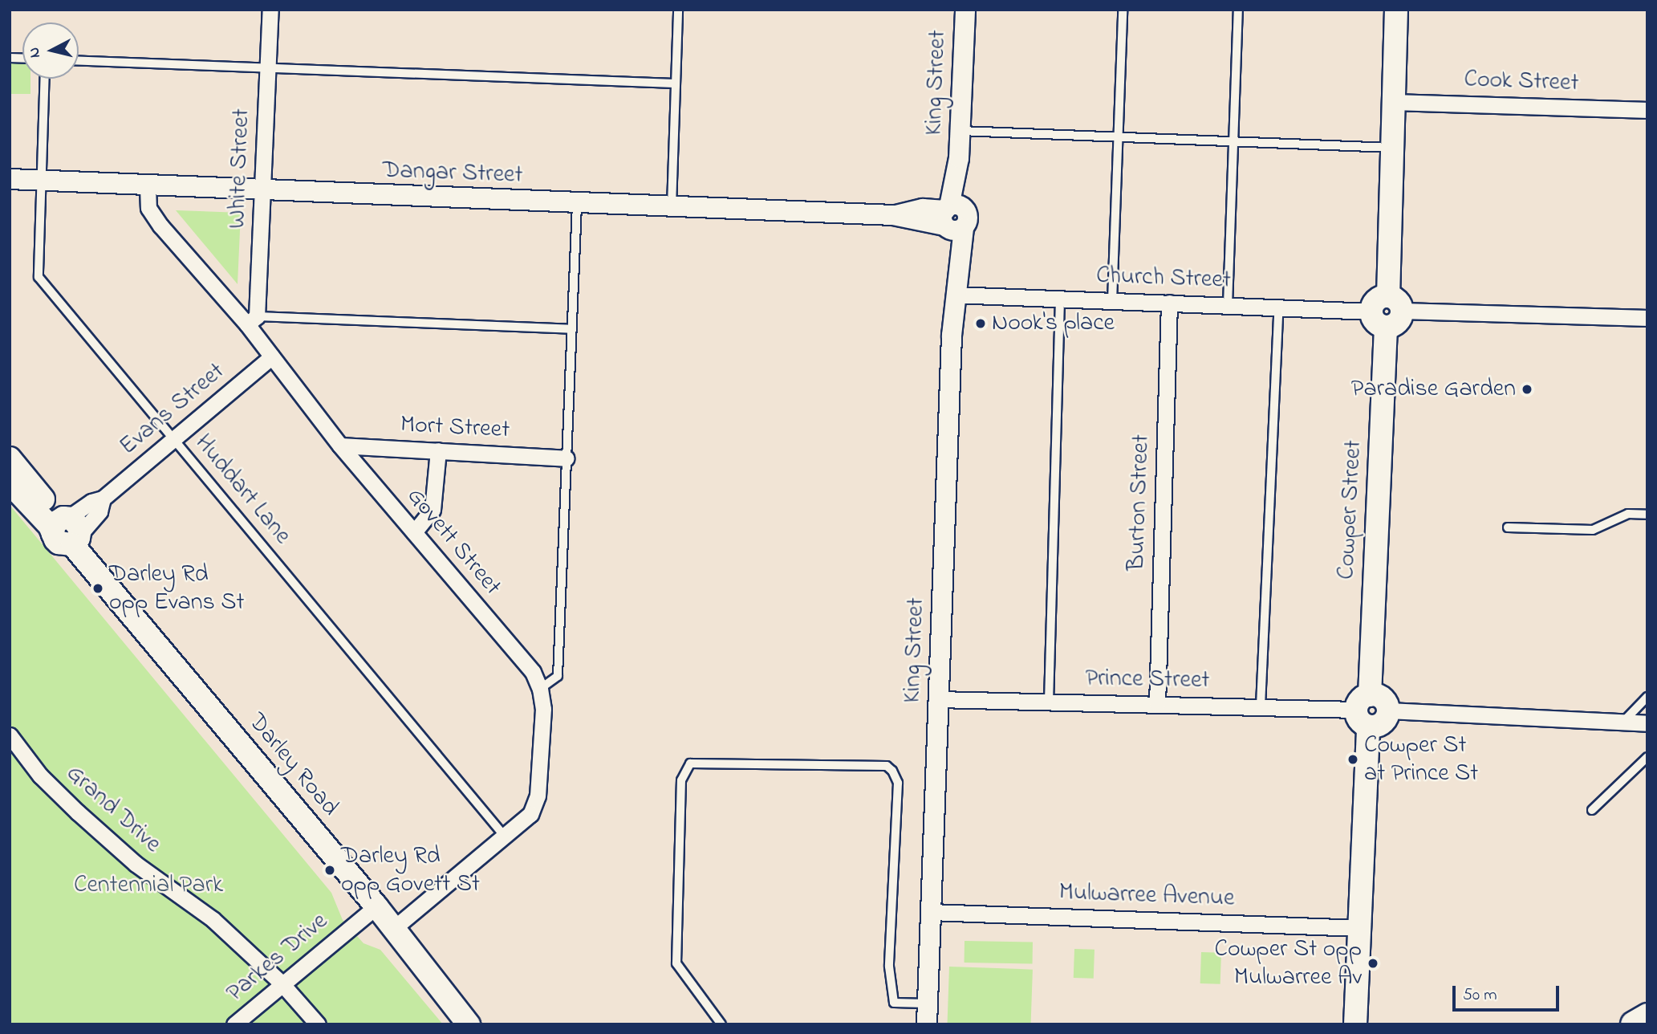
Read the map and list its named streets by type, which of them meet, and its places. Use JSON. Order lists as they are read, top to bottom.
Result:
{
  "streets": {
    "main road": ["Cowper Street", "Darley Road"],
    "street": [
      "Cook Street",
      "King Street",
      "White Street",
      "Dangar Street",
      "Church Street",
      "Evans Street",
      "Mort Street",
      "Burton Street",
      "Govett Street",
      "Prince Street",
      "Grand Drive",
      "Mulwarree Avenue",
      "Parkes Drive"
    ],
    "lane": ["Huddart Lane"]
  },
  "crossings": [
    ["King Street", "Dangar Street"],
    ["King Street", "Church Street"],
    ["King Street", "Prince Street"],
    ["King Street", "Mulwarree Avenue"],
    ["White Street", "Dangar Street"],
    ["White Street", "Govett Street"],
    ["Dangar Street", "Huddart Lane"],
    ["Dangar Street", "Govett Street"],
    ["Church Street", "Burton Street"],
    ["Church Street", "Cowper Street"],
    ["Evans Street", "Huddart Lane"],
    ["Evans Street", "Govett Street"],
    ["Evans Street", "Darley Road"],
    ["Mort Street", "Govett Street"],
    ["Huddart Lane", "Govett Street"],
    ["Burton Street", "Prince Street"],
    ["Cowper Street", "Prince Street"],
    ["Cowper Street", "Mulwarree Avenue"],
    ["Govett Street", "Darley Road"],
    ["Darley Road", "Parkes Drive"],
    ["Grand Drive", "Parkes Drive"]
  ],
  "parks": ["Centennial Park"],
  "places": [
    "Nook's place",
    "Paradise Garden",
    "Darley Rd opp Evans St",
    "Cowper St at Prince St",
    "Darley Rd opp Govett St",
    "Cowper St opp Mulwarree Av"
  ],
  "scale_bar": "50 m",
  "north": "left"
}
